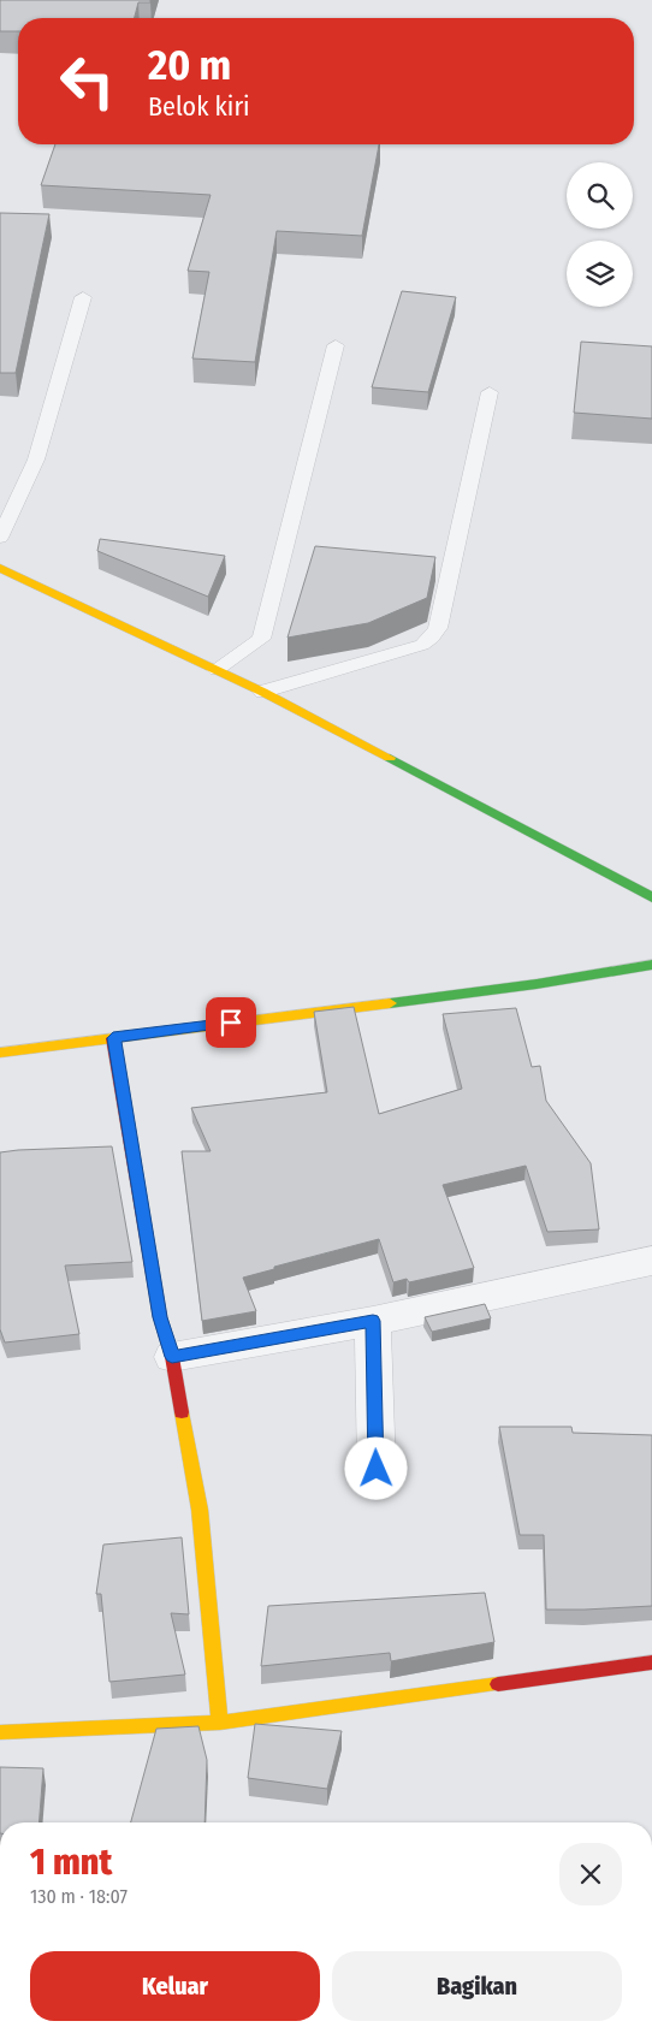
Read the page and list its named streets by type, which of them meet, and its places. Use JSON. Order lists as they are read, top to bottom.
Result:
{
  "page": {
    "turn": ["20 m", "Belok kiri"],
    "heading": ["1 mnt", "130 m · 18:07"],
    "buttons": ["Keluar", "Bagikan"]
  }
}
